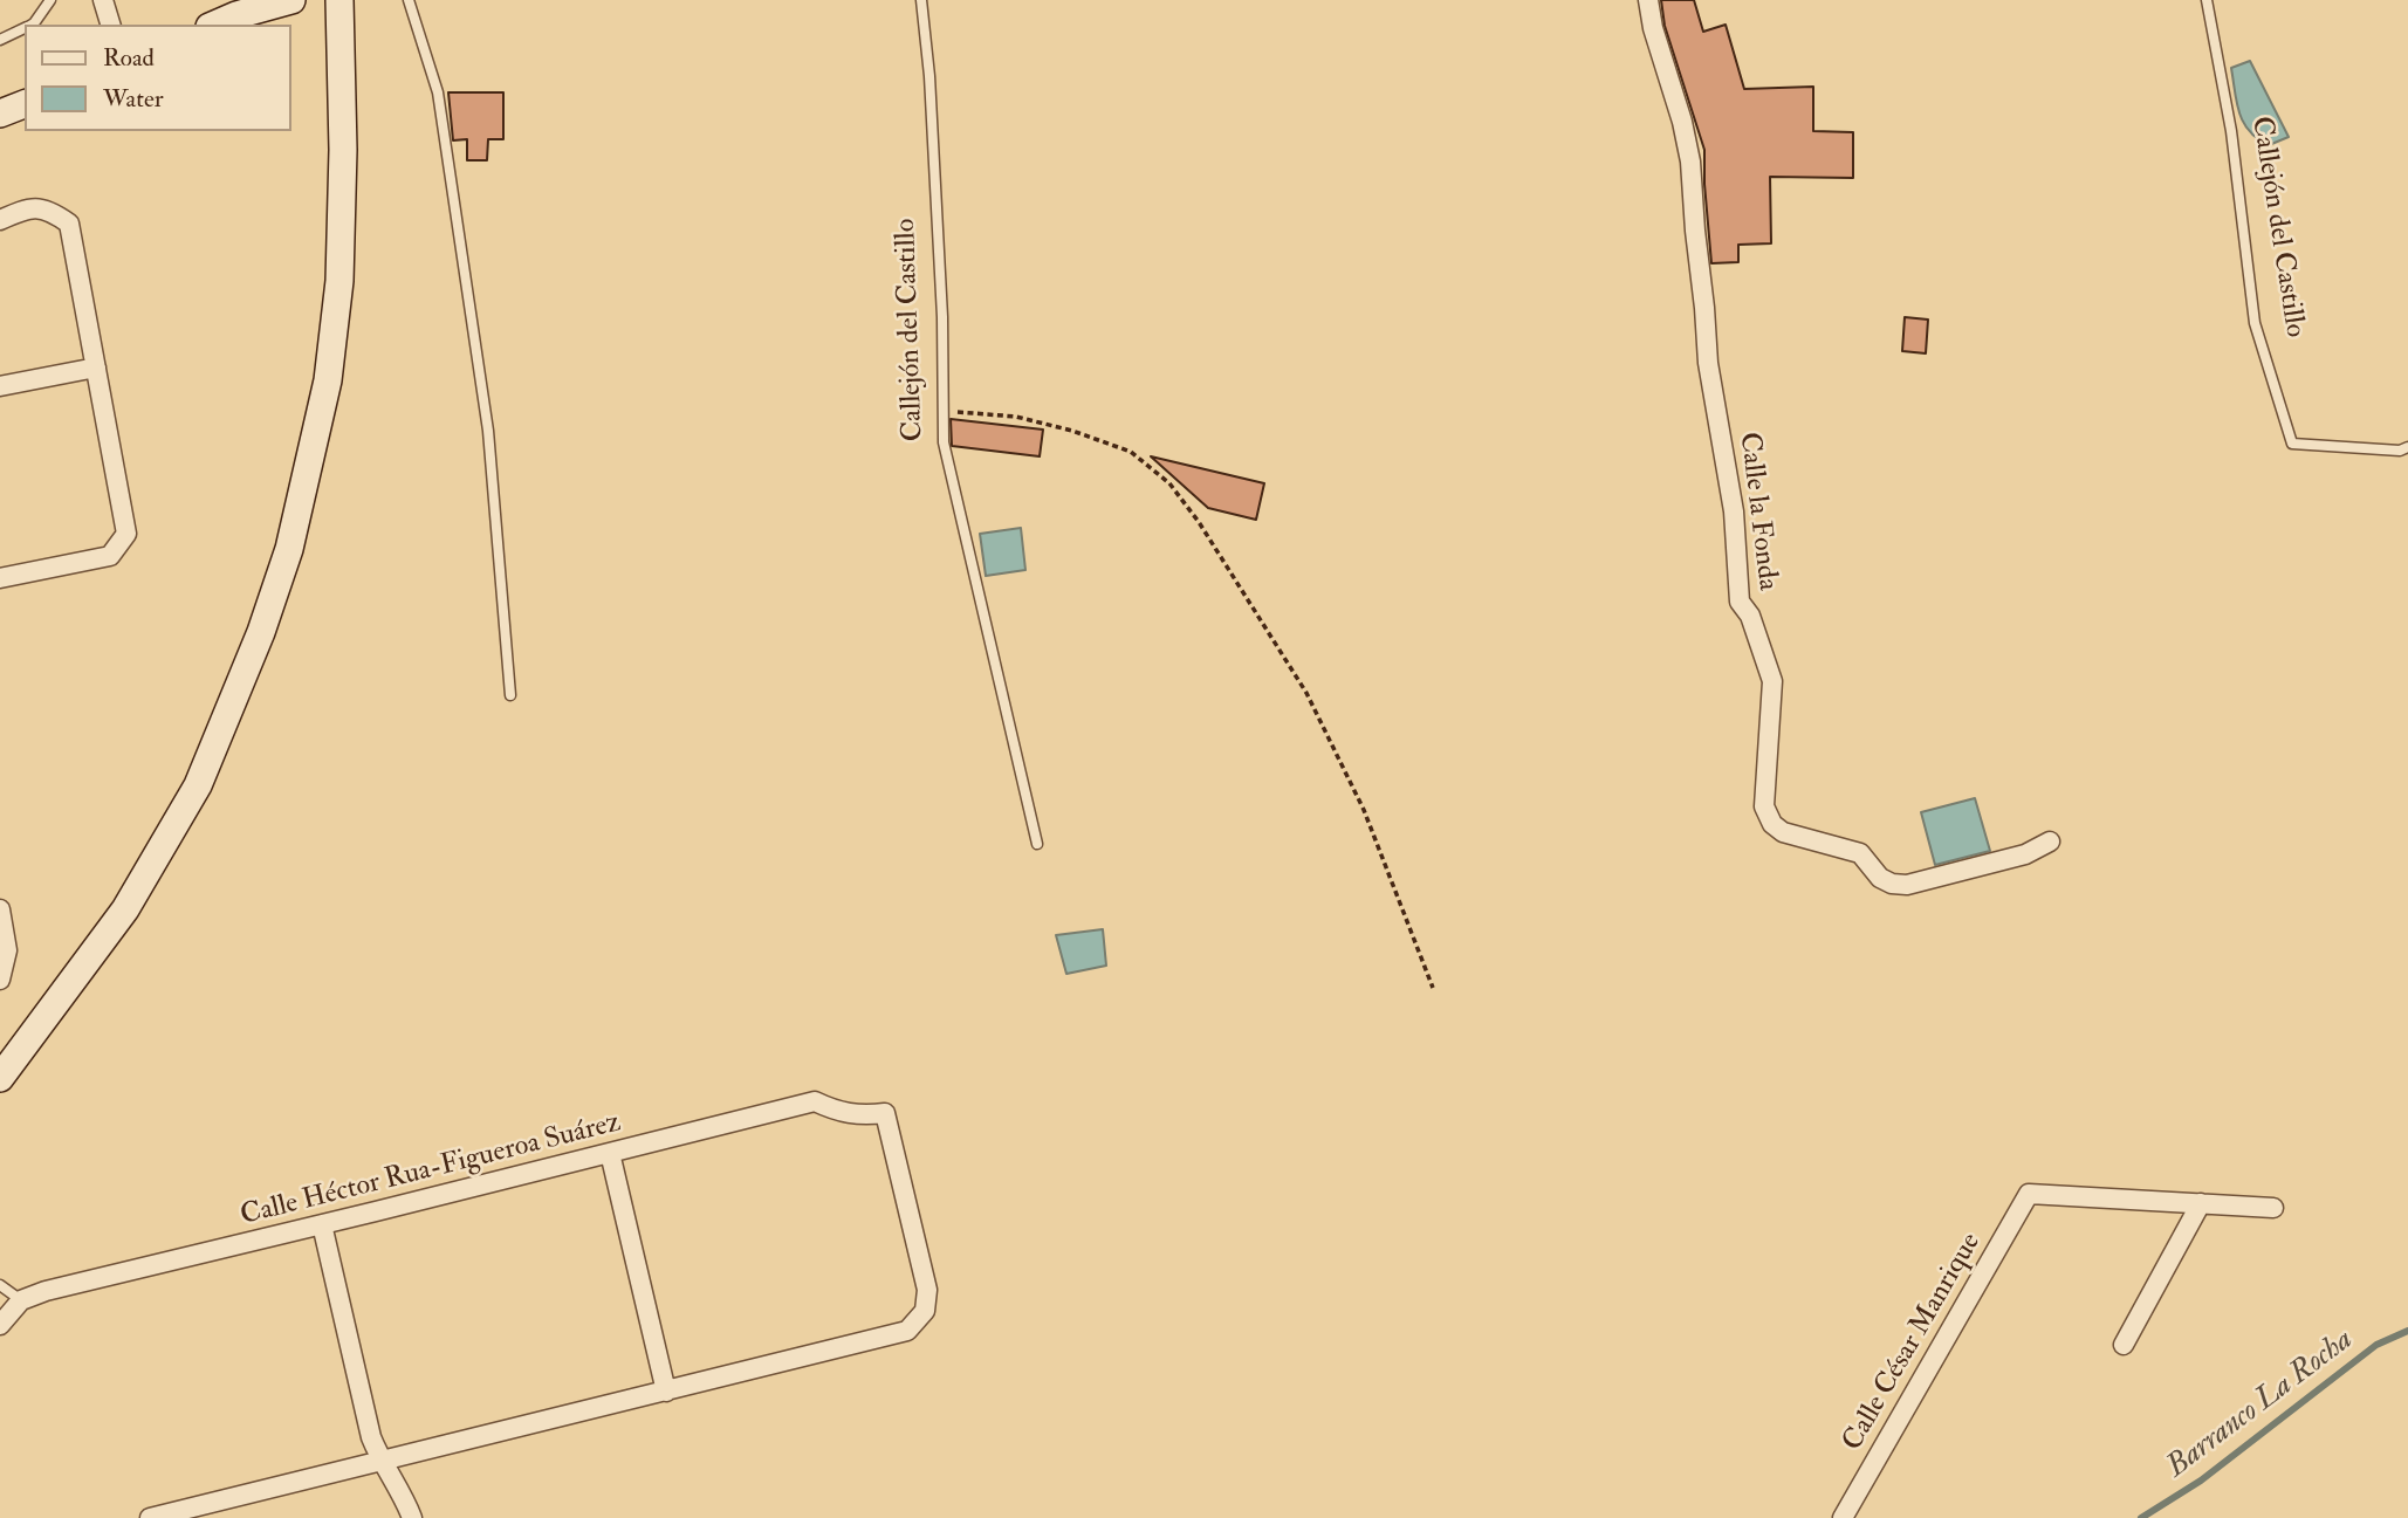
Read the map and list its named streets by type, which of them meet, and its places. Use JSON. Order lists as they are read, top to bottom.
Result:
{
  "streets": {
    "street": ["Calle la Fonda", "Calle Héctor Rua-Figueroa Suárez", "Calle César Manrique"],
    "lane": ["Callejón del Castillo"]
  },
  "water": ["Barranco La Rocha"],
  "legend": ["Road", "Water"]
}
